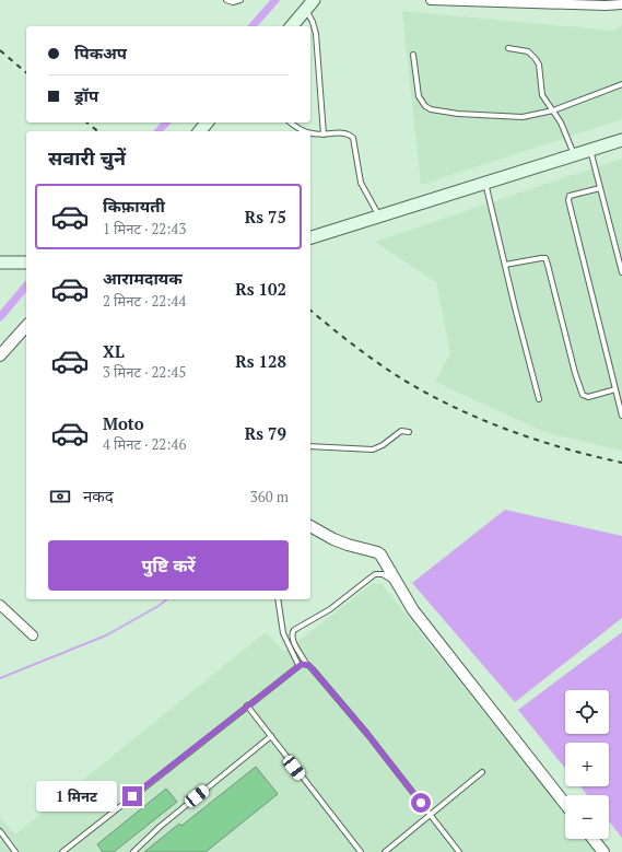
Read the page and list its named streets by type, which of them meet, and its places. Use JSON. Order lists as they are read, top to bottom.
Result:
{
  "page": {
    "banner": ["पिकअप", "ड्रॉप"],
    "heading": "सवारी चुनें",
    "list": [
      {
        "name": "किफ़ायती",
        "note": "1 मिनट · 22:43",
        "value": "Rs 75"
      },
      {
        "name": "आरामदायक",
        "note": "2 मिनट · 22:44",
        "value": "Rs 102"
      },
      {
        "name": "XL",
        "note": "3 मिनट · 22:45",
        "value": "Rs 128"
      },
      {
        "name": "Moto",
        "note": "4 मिनट · 22:46",
        "value": "Rs 79"
      }
    ],
    "pay": ["नकद", "360 m"],
    "buttons": "पुष्टि करें",
    "map_buttons": ["+", "−"],
    "bubble": "1 मिनट"
  }
}
